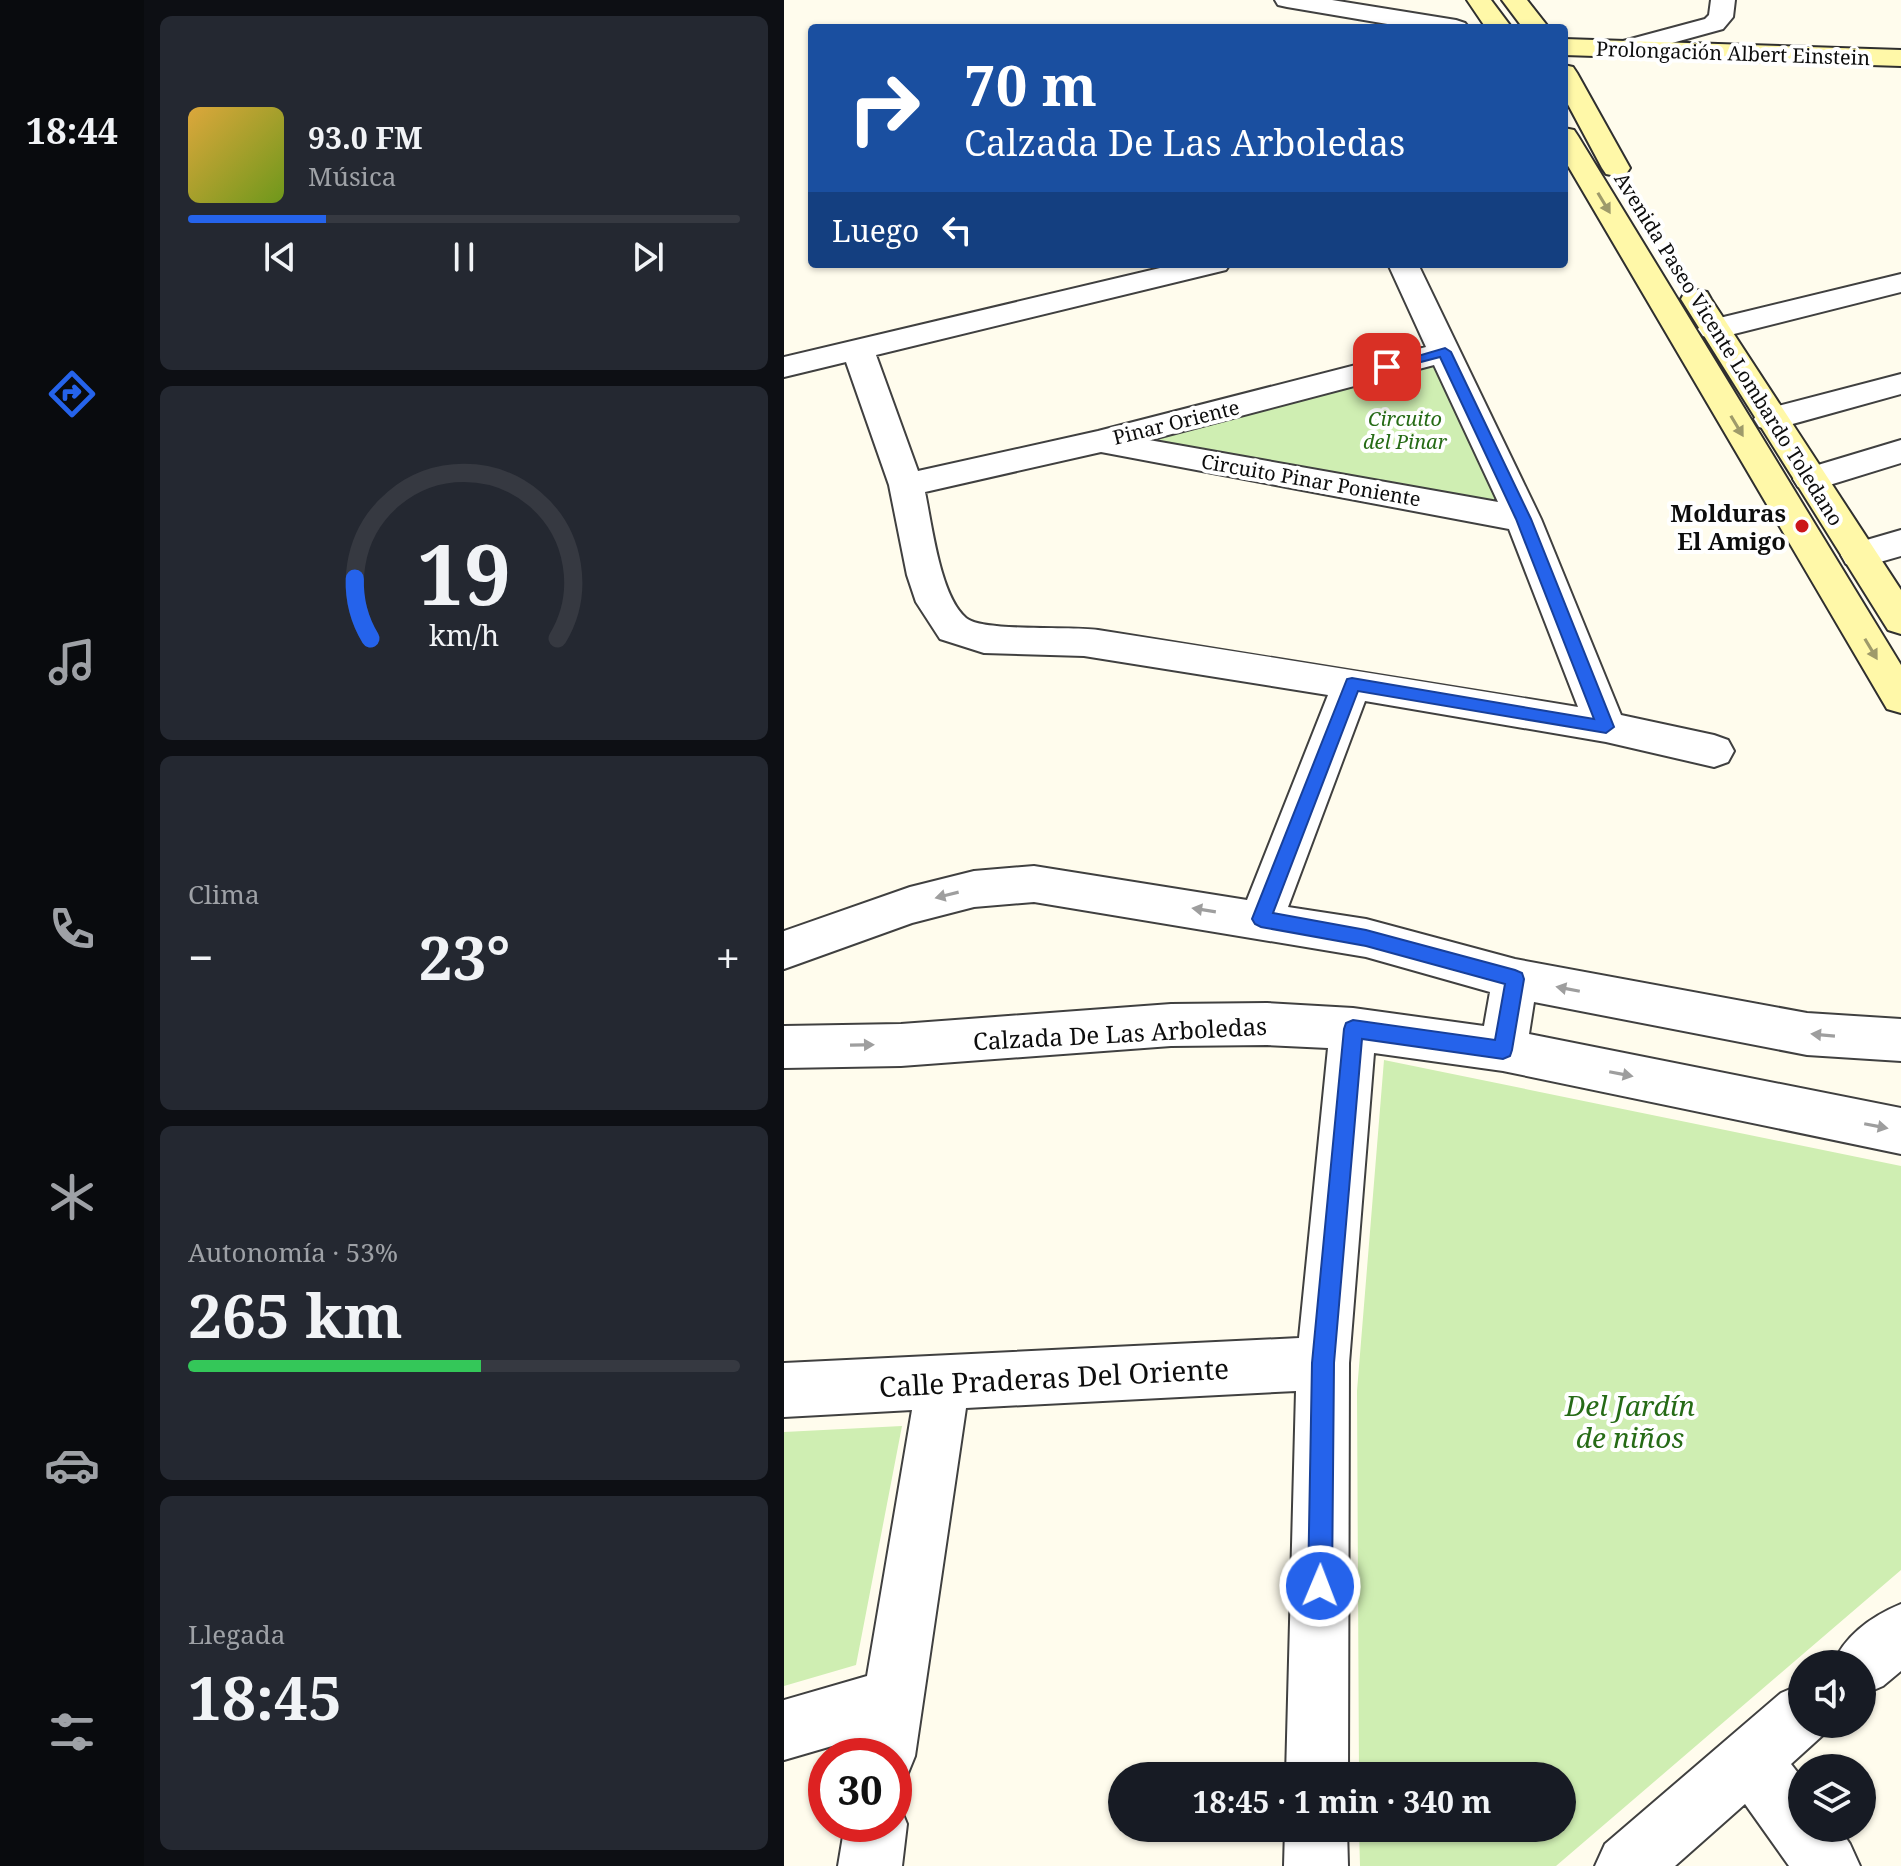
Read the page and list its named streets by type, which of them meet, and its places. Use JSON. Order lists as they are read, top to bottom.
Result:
{
  "streets": {
    "main road": ["Prolongación Albert Einstein", "Avenida Paseo Vicente Lombardo Toledano"],
    "street": [
      "Pinar Oriente",
      "Circuito Pinar Poniente",
      "Calzada De Las Arboledas",
      "Calle Praderas Del Oriente"
    ]
  },
  "crossings": [
    ["Pinar Oriente", "Circuito Pinar Poniente"]
  ],
  "parks": ["Circuito del Pinar", "Del Jardín de niños"],
  "places": ["Molduras El Amigo"],
  "page": {
    "tabs": "18:44",
    "turn": ["70 m", "Calzada De Las Arboledas"],
    "song": ["93.0 FM", "Música"],
    "then": "Luego",
    "tile": [
      "Clima",
      ["Autonomía · 53%", "265 km"],
      ["Llegada", "18:45"]
    ],
    "heat": ["−", "23°", "+"],
    "limit": "30",
    "trip": "18:45 · 1 min · 340 m",
    "gauge": ["19", "km/h"]
  }
}
